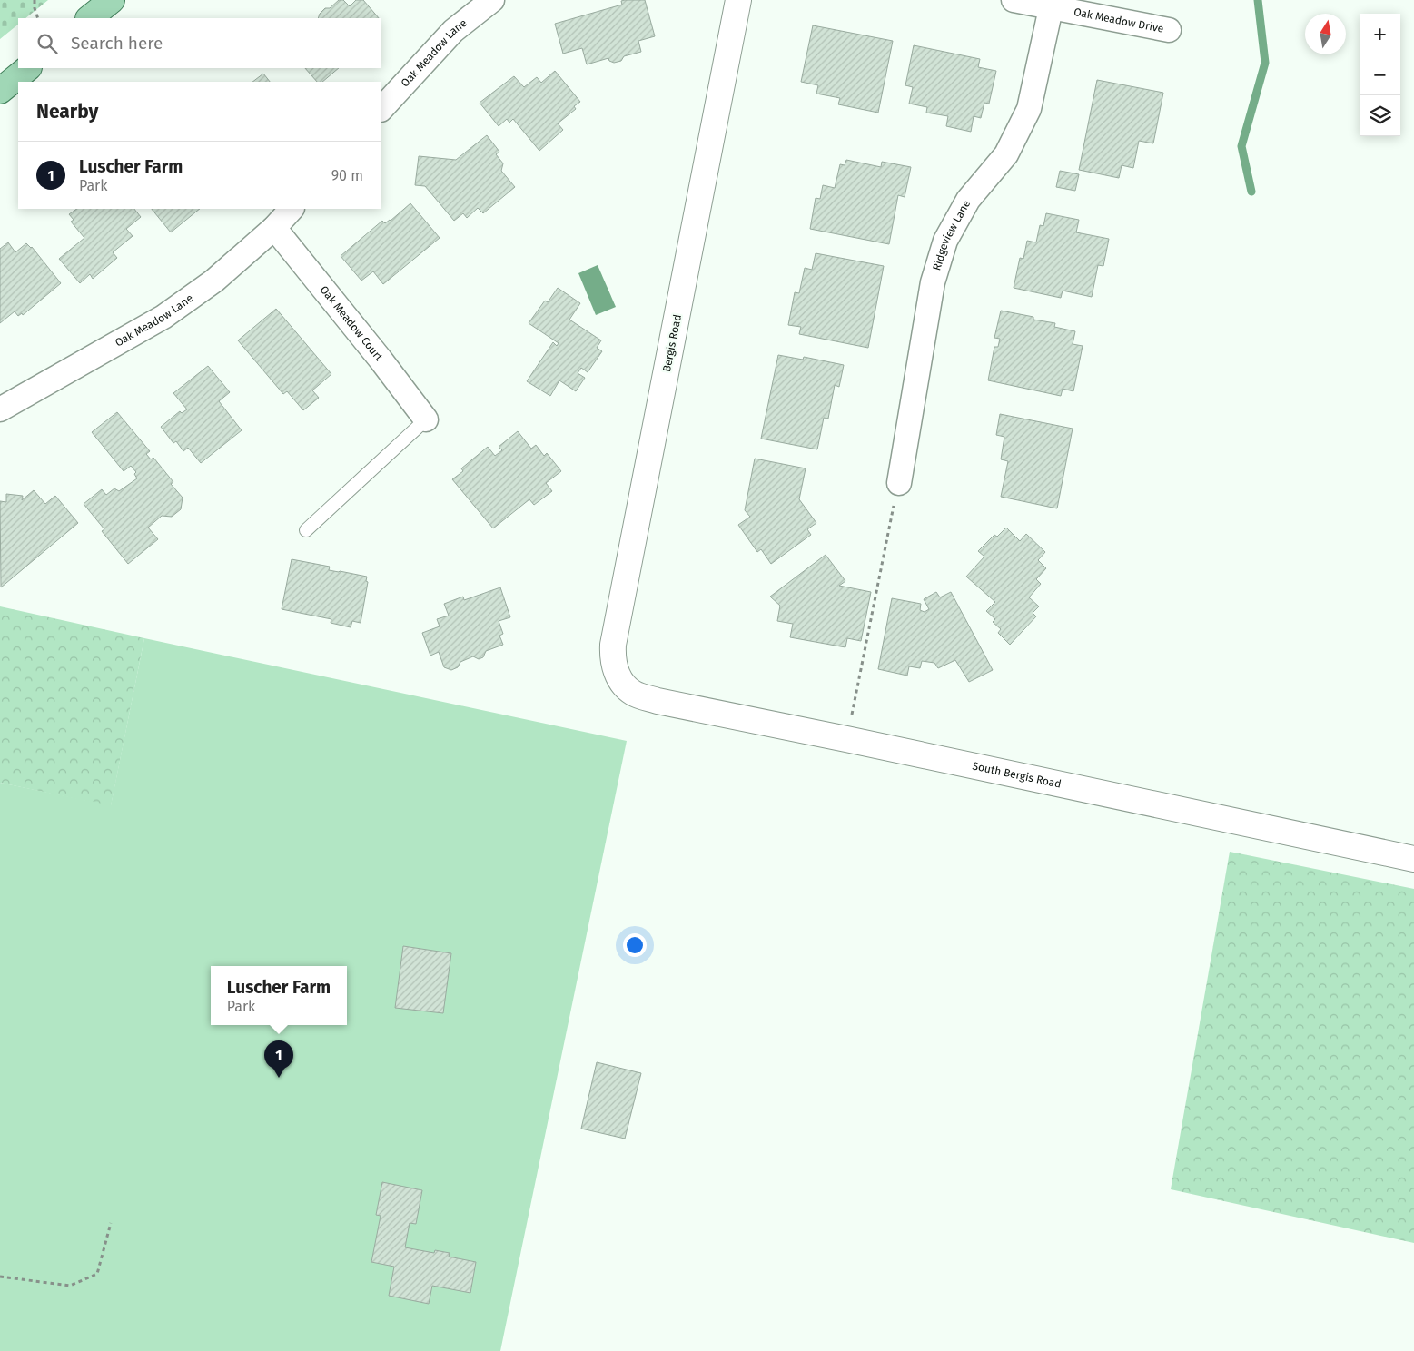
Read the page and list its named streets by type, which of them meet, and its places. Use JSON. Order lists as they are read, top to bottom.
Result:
{
  "streets": {
    "street": [
      "Oak Meadow Drive",
      "Oak Meadow Lane",
      "Ridgeview Lane",
      "Oak Meadow Court",
      "Bergis Road",
      "South Bergis Road"
    ]
  },
  "crossings": [
    ["Oak Meadow Drive", "Ridgeview Lane"],
    ["Oak Meadow Lane", "Oak Meadow Court"],
    ["Bergis Road", "South Bergis Road"]
  ],
  "north": "top",
  "page": {
    "map_buttons": ["+", "−"],
    "search": "Search here",
    "heading": "Nearby",
    "list": [
      {
        "mark": "1",
        "name": "Luscher Farm",
        "note": "Park",
        "value": "90 m"
      }
    ],
    "popup": ["Luscher Farm", "Park"],
    "pins": "1"
  }
}
